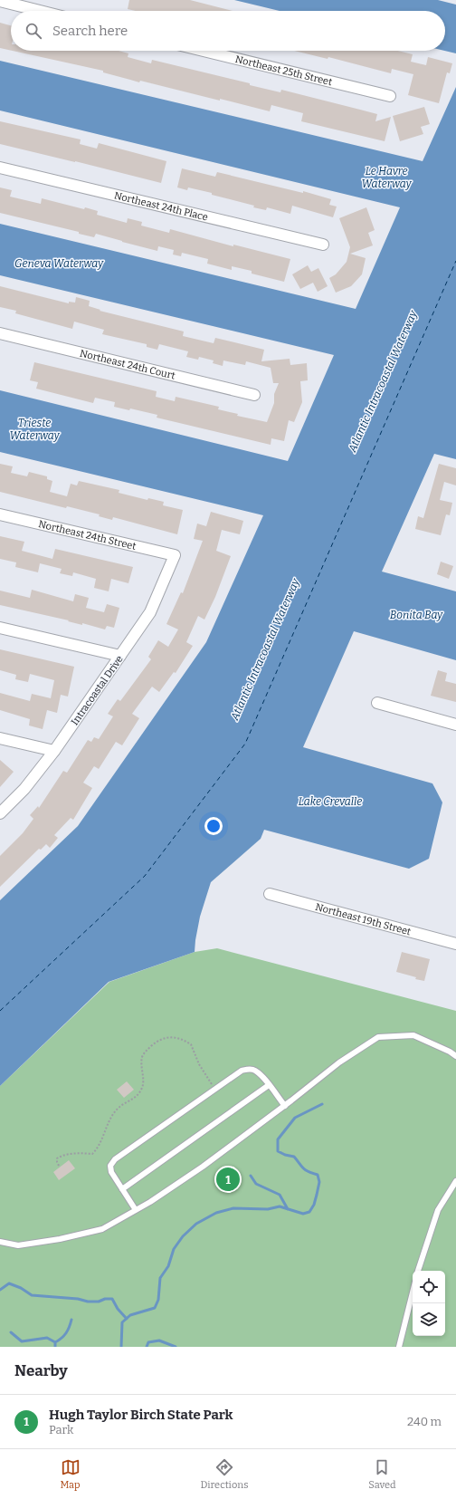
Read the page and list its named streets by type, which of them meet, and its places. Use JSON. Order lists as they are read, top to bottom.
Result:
{
  "streets": {
    "street": [
      "Northeast 25th Street",
      "Northeast 24th Place",
      "Northeast 24th Court",
      "Northeast 24th Street",
      "Intracoastal Drive",
      "Northeast 19th Street"
    ]
  },
  "crossings": [
    ["Northeast 24th Street", "Intracoastal Drive"]
  ],
  "water": [
    "Le Havre Waterway",
    "Geneva Waterway",
    "Atlantic Intracoastal Waterway",
    "Trieste Waterway",
    "Bonita Bay",
    "Lake Crevalle"
  ],
  "page": {
    "search": "Search here",
    "pins": "1",
    "heading": "Nearby",
    "list": [
      {
        "mark": "1",
        "name": "Hugh Taylor Birch State Park",
        "note": "Park",
        "value": "240 m"
      }
    ],
    "nav": ["Map", "Directions", "Saved"]
  }
}
